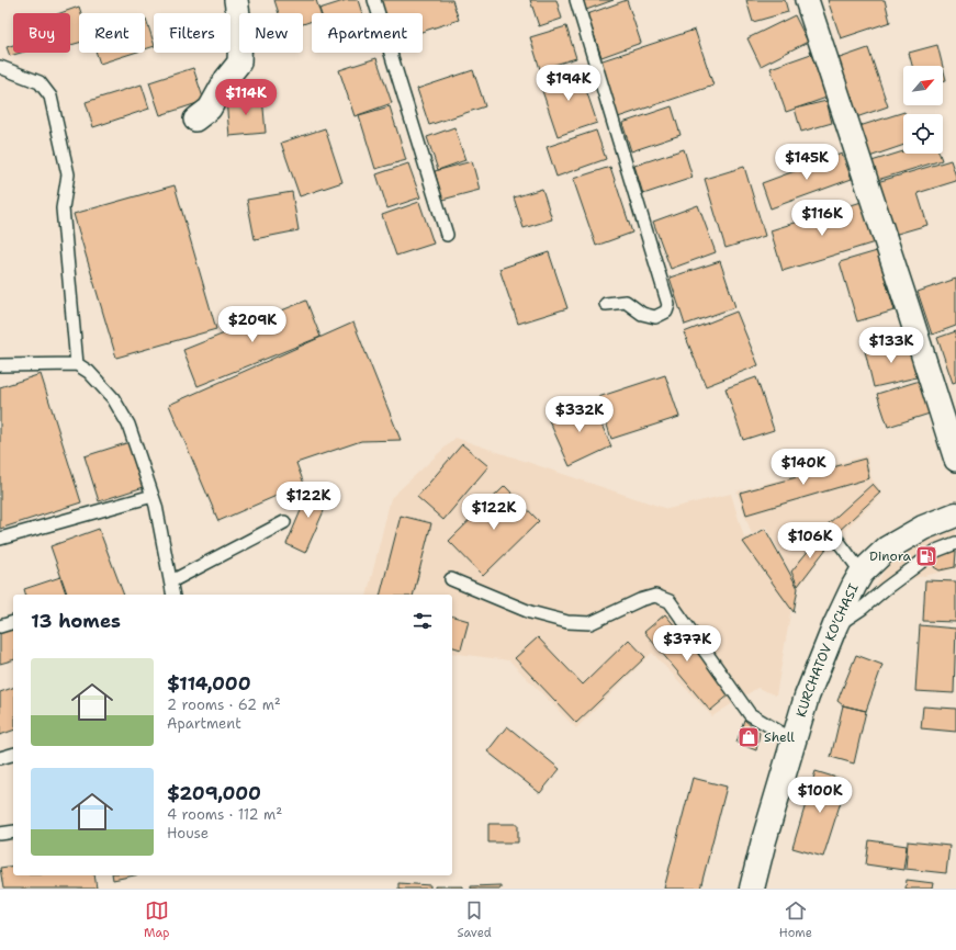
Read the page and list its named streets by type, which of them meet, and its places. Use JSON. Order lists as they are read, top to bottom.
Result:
{
  "streets": {
    "main road": ["KURCHATOV KO'CHASI"]
  },
  "places": {
    "fuel station": ["Dinora"],
    "shop": ["Shell"]
  },
  "north": "top right",
  "page": {
    "chip": [
      "Buy",
      "Rent",
      "Filters",
      "New",
      "Apartment"
    ],
    "price": [
      "$194K",
      "$114K",
      "$145K",
      "$116K",
      "$209K",
      "$133K",
      "$332K",
      "$140K",
      "$122K",
      "$122K",
      "$106K",
      "$377K",
      "$100K"
    ],
    "heading": "13 homes",
    "list": [
      {
        "name": "$114,000",
        "note": "2 rooms · 62 m² · Apartment"
      },
      {
        "name": "$209,000",
        "note": "4 rooms · 112 m² · House"
      }
    ],
    "tabs": ["Map", "Saved", "Home"]
  }
}
